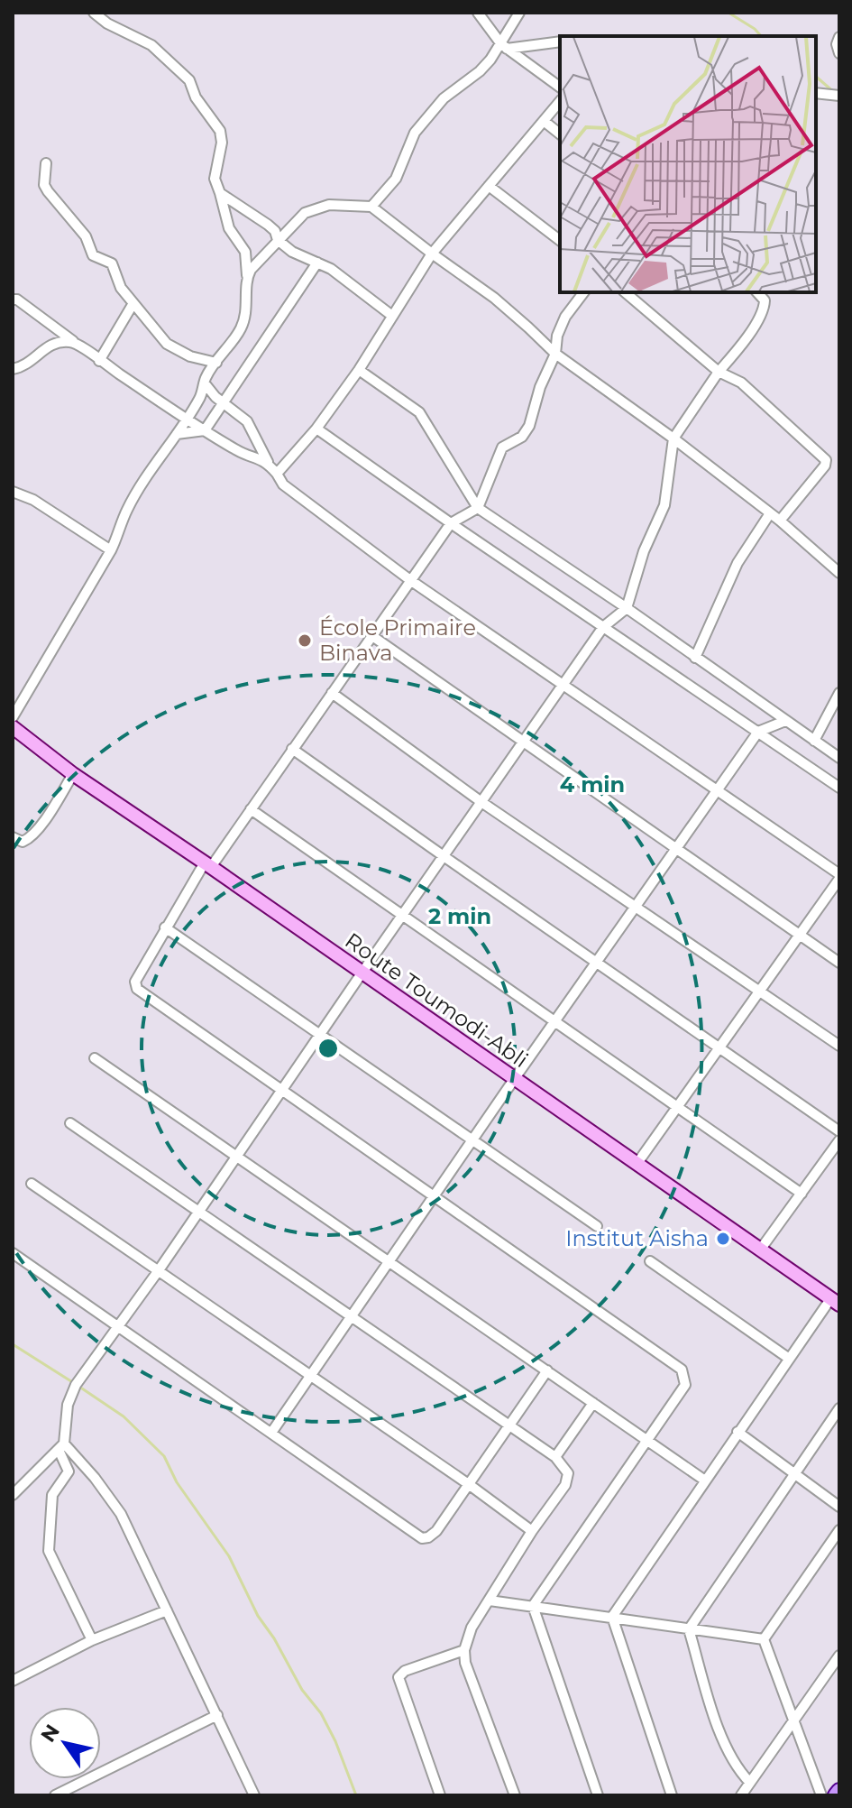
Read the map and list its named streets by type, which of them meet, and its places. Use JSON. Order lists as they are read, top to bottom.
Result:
{
  "streets": {
    "street": ["Route Toumodi-Abli"]
  },
  "places": ["École Primaire Binava", "Institut Aisha"],
  "north": "top left",
  "rings": ["4 min", "2 min"]
}
